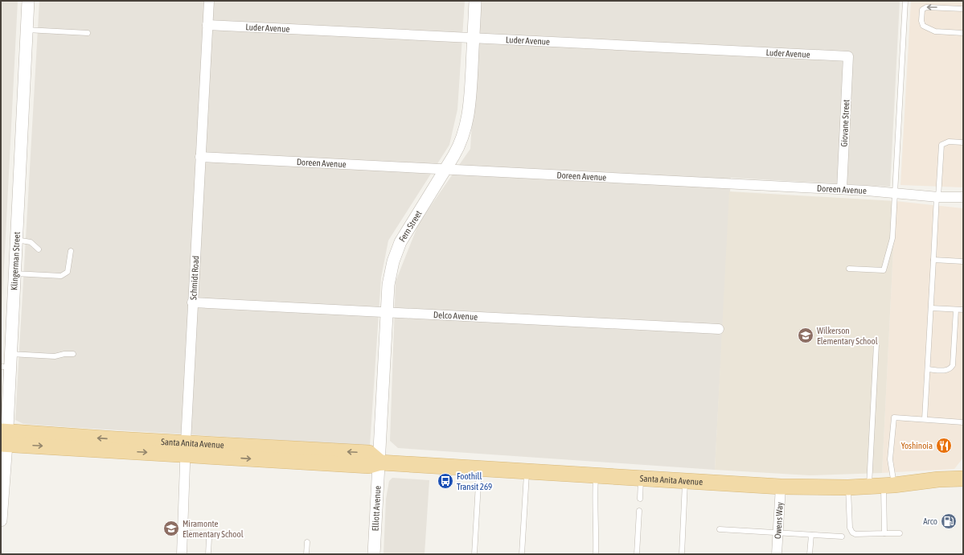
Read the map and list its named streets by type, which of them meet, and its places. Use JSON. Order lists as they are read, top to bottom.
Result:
{
  "streets": {
    "main road": ["Santa Anita Avenue"],
    "street": [
      "Luder Avenue",
      "Giovane Street",
      "Doreen Avenue",
      "Fern Street",
      "Klingerman Street",
      "Schmidt Road",
      "Delco Avenue",
      "Elliott Avenue",
      "Owens Way"
    ]
  },
  "crossings": [
    ["Luder Avenue", "Giovane Street"],
    ["Luder Avenue", "Fern Street"],
    ["Luder Avenue", "Schmidt Road"],
    ["Giovane Street", "Doreen Avenue"],
    ["Doreen Avenue", "Fern Street"],
    ["Doreen Avenue", "Schmidt Road"],
    ["Fern Street", "Delco Avenue"],
    ["Fern Street", "Santa Anita Avenue"],
    ["Fern Street", "Elliott Avenue"],
    ["Klingerman Street", "Santa Anita Avenue"],
    ["Schmidt Road", "Delco Avenue"],
    ["Schmidt Road", "Santa Anita Avenue"],
    ["Santa Anita Avenue", "Elliott Avenue"],
    ["Santa Anita Avenue", "Owens Way"]
  ],
  "places": {
    "school or university": ["Wilkerson Elementary School", "Miramonte Elementary School"],
    "restaurant": ["Yoshinoia"],
    "bus stop": ["Foothill Transit 269"],
    "fuel station": ["Arco"]
  }
}
